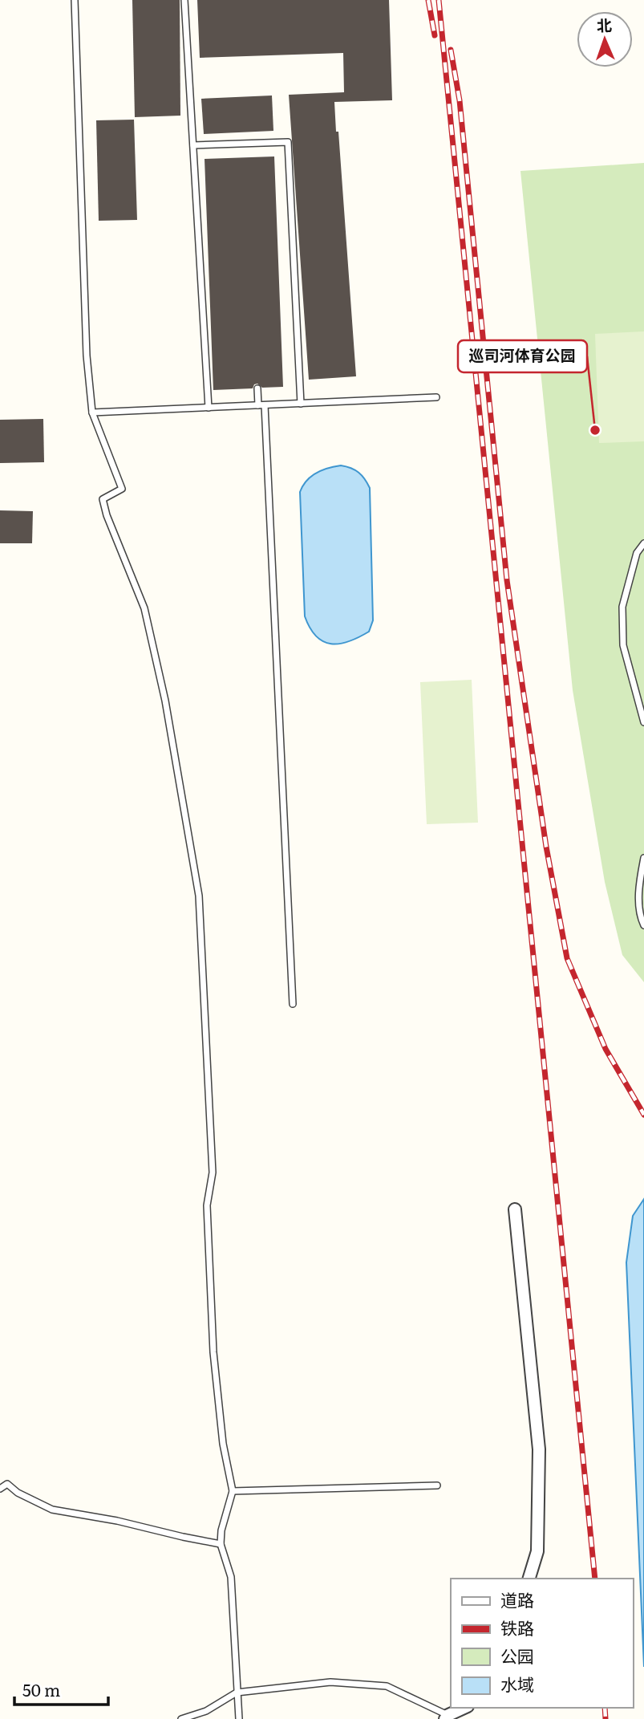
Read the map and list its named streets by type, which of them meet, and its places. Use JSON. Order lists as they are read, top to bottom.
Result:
{
  "places": ["巡司河体育公园"],
  "legend": [
    "道路",
    "铁路",
    "公园",
    "水域"
  ],
  "scale_bar": "50 m",
  "north": "top"
}
